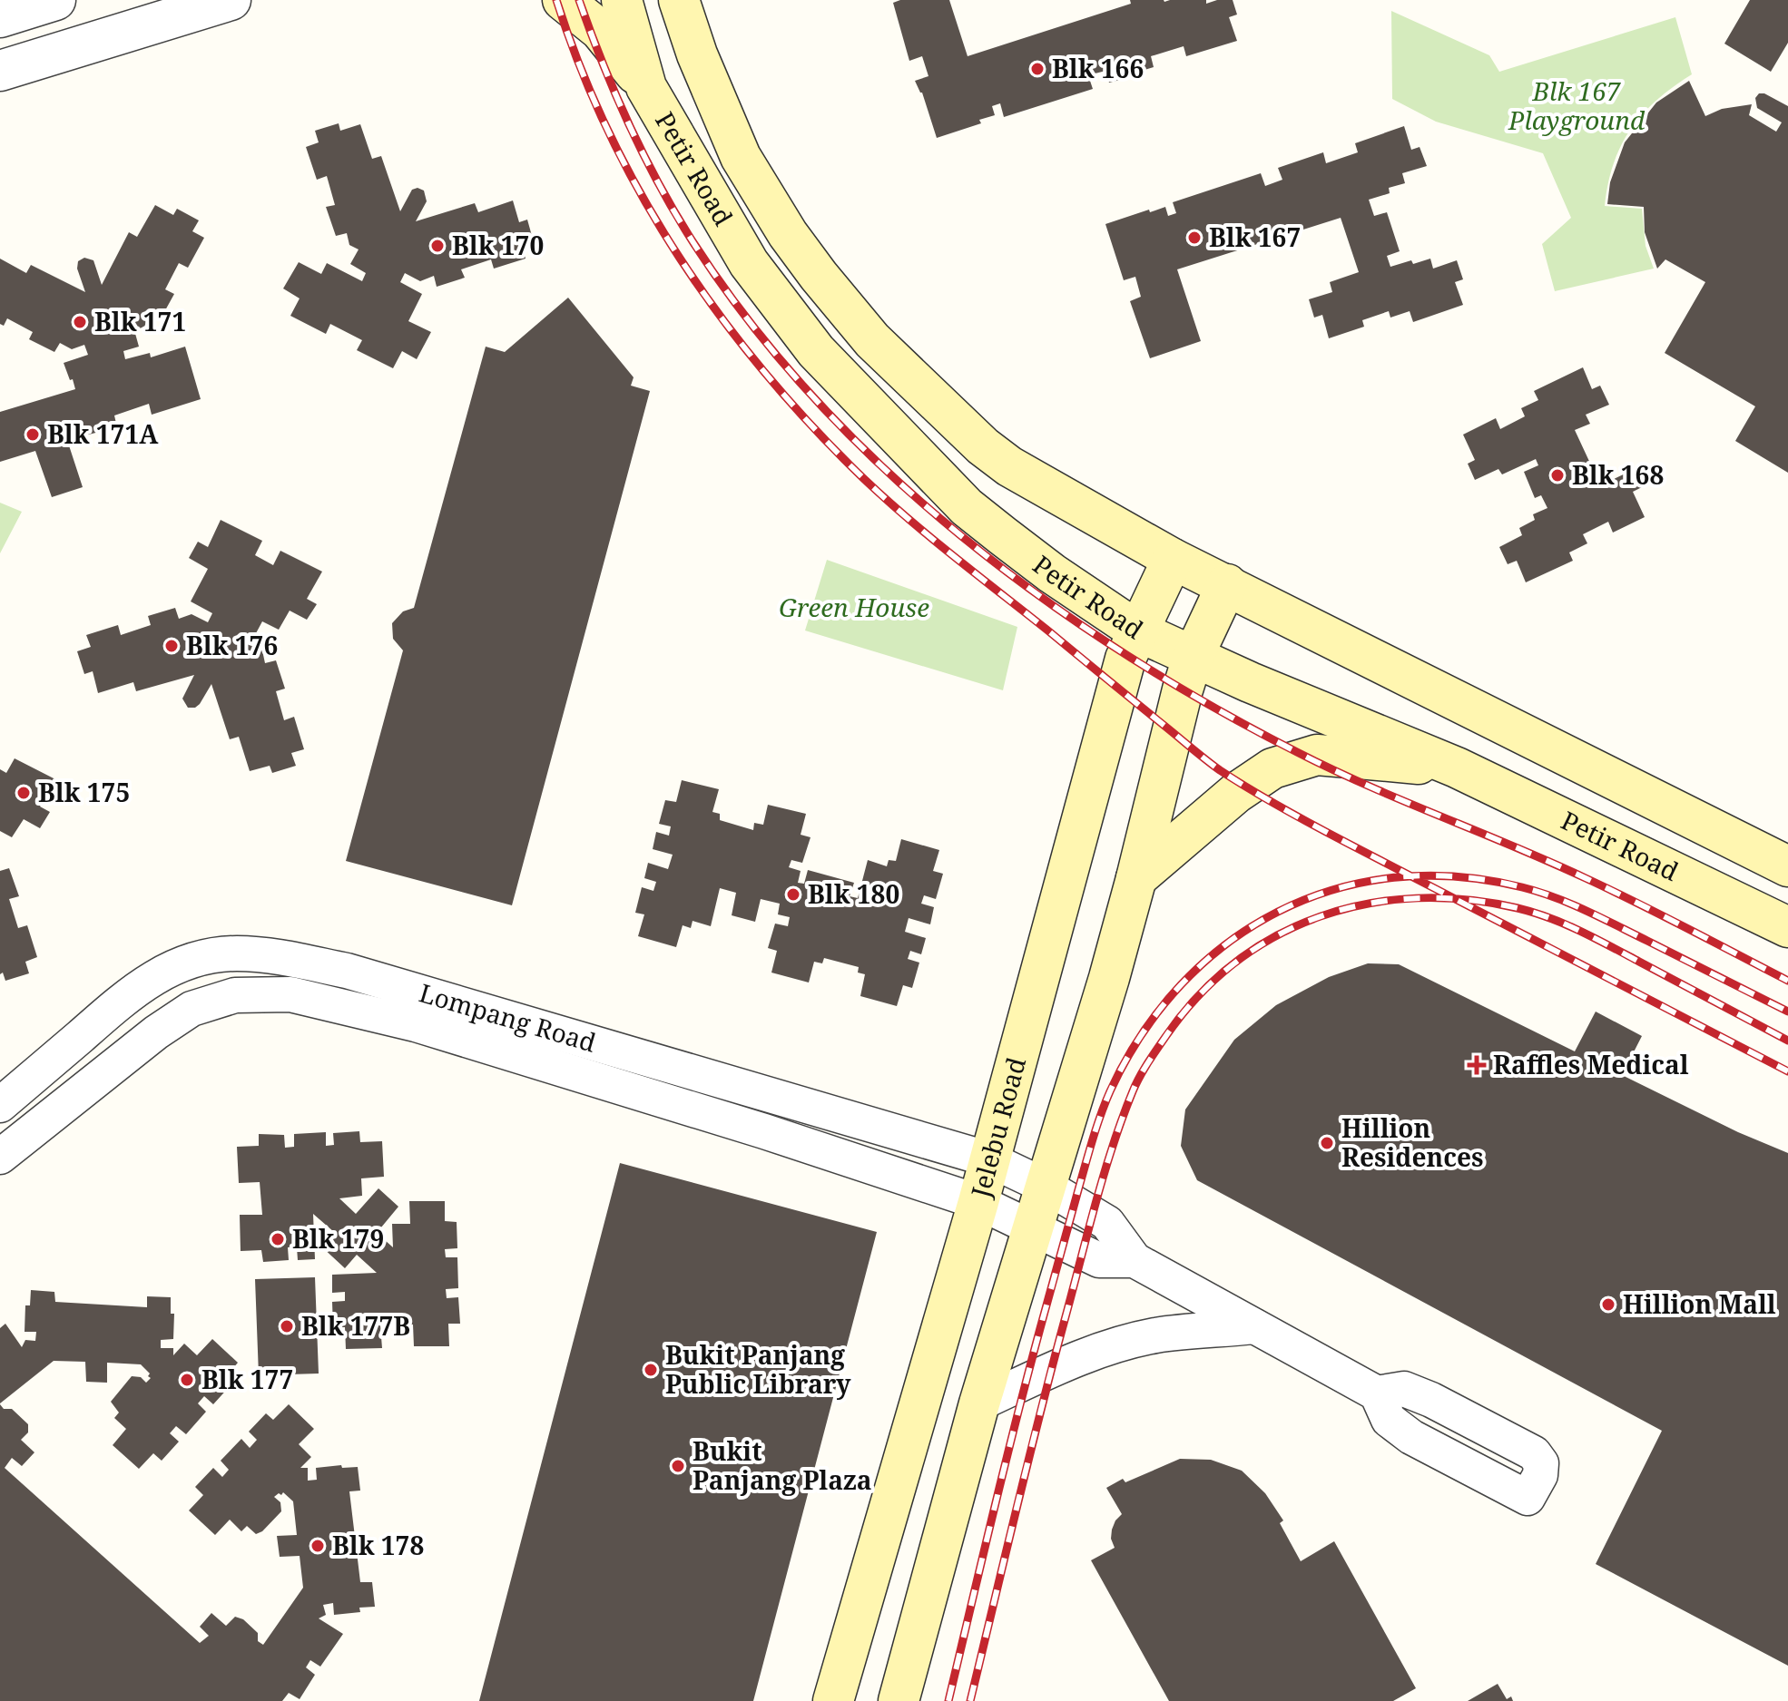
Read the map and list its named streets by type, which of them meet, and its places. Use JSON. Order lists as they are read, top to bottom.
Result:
{
  "streets": {
    "main road": ["Petir Road", "Jelebu Road"],
    "street": ["Lompang Road"]
  },
  "crossings": [
    ["Petir Road", "Jelebu Road"],
    ["Lompang Road", "Jelebu Road"]
  ],
  "parks": ["Blk 167 Playground", "Green House"],
  "places": {
    "other": [
      "Blk 166",
      "Blk 167",
      "Blk 170",
      "Blk 171",
      "Blk 171A",
      "Blk 168",
      "Blk 176",
      "Blk 175",
      "Blk 180",
      "Hillion Residences",
      "Blk 179",
      "Hillion Mall",
      "Blk 177B",
      "Bukit Panjang Public Library",
      "Blk 177",
      "Bukit Panjang Plaza",
      "Blk 178"
    ],
    "health": ["Raffles Medical"]
  }
}
